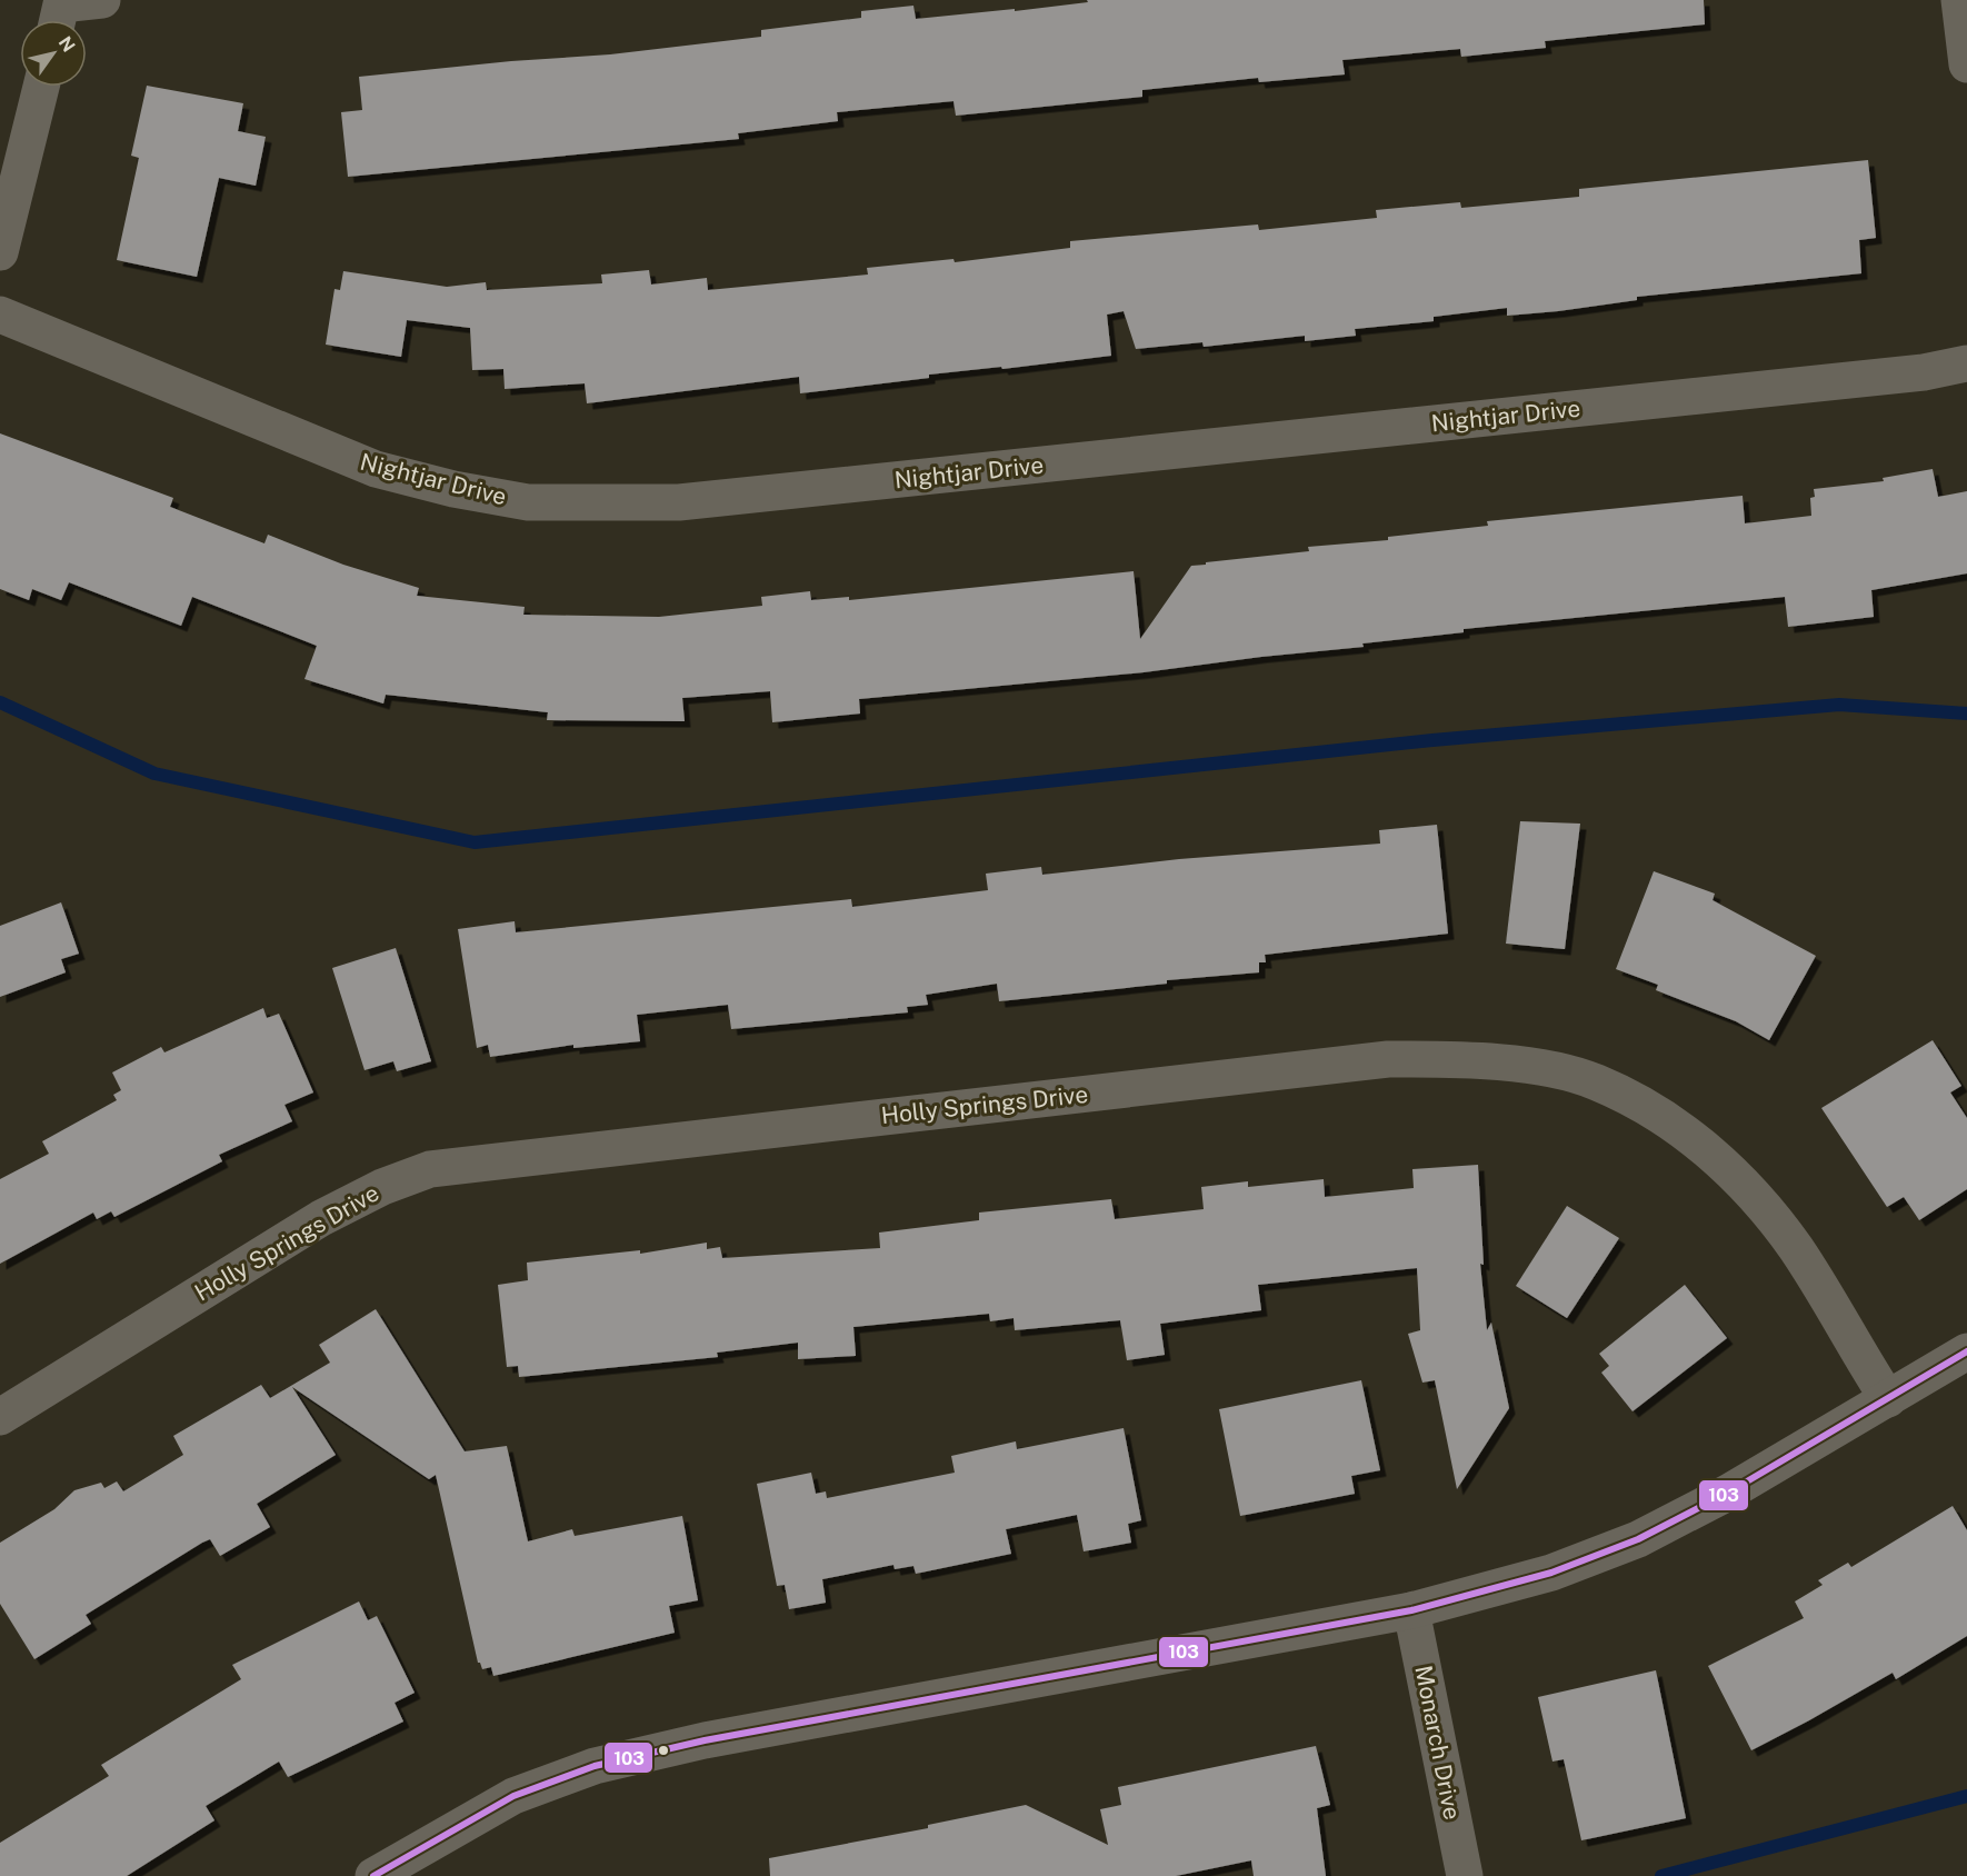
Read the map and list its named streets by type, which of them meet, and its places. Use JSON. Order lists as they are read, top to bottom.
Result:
{
  "streets": {
    "street": ["Nightjar Drive", "Holly Springs Drive", "Monarch Drive"]
  },
  "lines": ["transit line 103"],
  "north": "top right"
}
